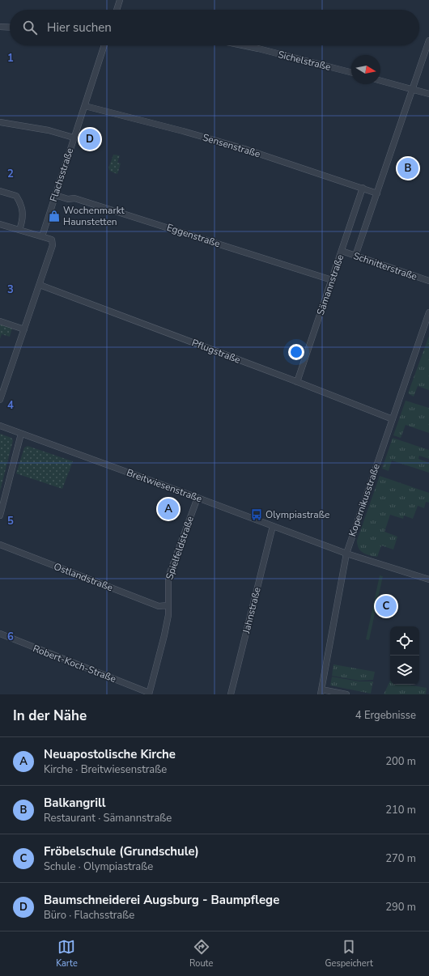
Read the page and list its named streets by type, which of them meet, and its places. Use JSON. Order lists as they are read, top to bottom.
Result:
{
  "streets": {
    "street": [
      "Sichelstraße",
      "Sensenstraße",
      "Flachsstraße",
      "Eggenstraße",
      "Schnitterstraße",
      "Sämannstraße",
      "Pflugstraße",
      "Breitwiesenstraße",
      "Kopernikusstraße",
      "Spielfeldstraße",
      "Ostlandstraße",
      "Jahnstraße",
      "Robert-Koch-Straße"
    ]
  },
  "crossings": [
    ["Sensenstraße", "Flachsstraße"],
    ["Sensenstraße", "Sämannstraße"],
    ["Flachsstraße", "Eggenstraße"],
    ["Eggenstraße", "Sämannstraße"],
    ["Schnitterstraße", "Sämannstraße"],
    ["Sämannstraße", "Pflugstraße"],
    ["Pflugstraße", "Kopernikusstraße"],
    ["Breitwiesenstraße", "Kopernikusstraße"],
    ["Breitwiesenstraße", "Spielfeldstraße"],
    ["Breitwiesenstraße", "Jahnstraße"],
    ["Spielfeldstraße", "Ostlandstraße"],
    ["Spielfeldstraße", "Robert-Koch-Straße"]
  ],
  "places": {
    "shop": ["Wochenmarkt Haunstetten"],
    "bus stop": ["Olympiastraße"]
  },
  "north": "right",
  "page": {
    "search": "Hier suchen",
    "pins": [
      "D",
      "B",
      "A",
      "C"
    ],
    "heading": ["In der Nähe", "4 Ergebnisse"],
    "list": [
      {
        "mark": "A",
        "name": "Neuapostolische Kirche",
        "note": "Kirche · Breitwiesenstraße",
        "value": "200 m"
      },
      {
        "mark": "B",
        "name": "Balkangrill",
        "note": "Restaurant · Sämannstraße",
        "value": "210 m"
      },
      {
        "mark": "C",
        "name": "Fröbelschule (Grundschule)",
        "note": "Schule · Olympiastraße",
        "value": "270 m"
      },
      {
        "mark": "D",
        "name": "Baumschneiderei Augsburg - Baumpflege",
        "note": "Büro · Flachsstraße",
        "value": "290 m"
      }
    ],
    "nav": ["Karte", "Route", "Gespeichert"]
  },
  "grid": {
    "rows": [
      "1",
      "2",
      "3",
      "4",
      "5",
      "6"
    ]
  }
}
